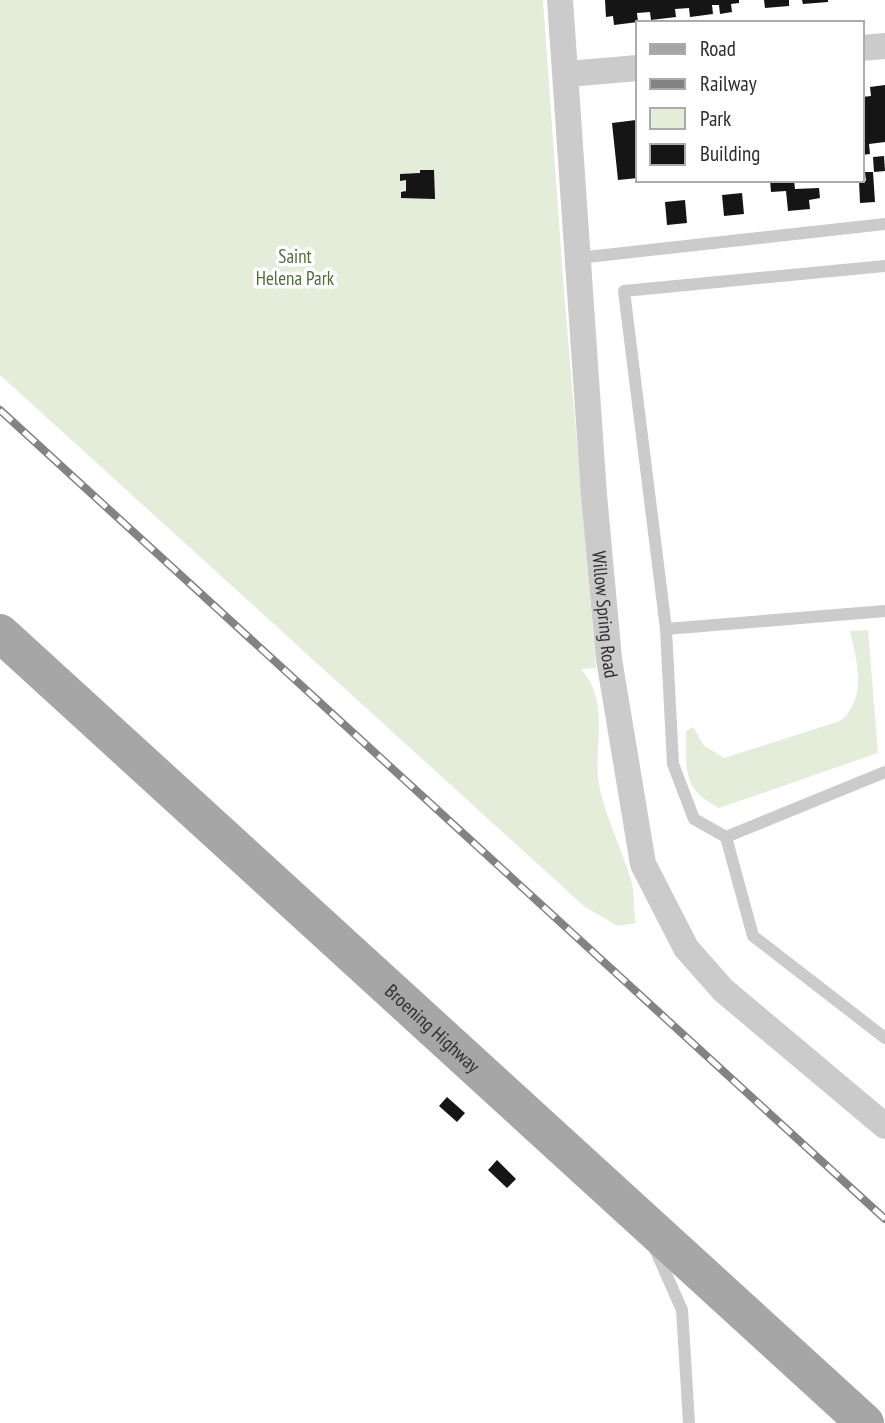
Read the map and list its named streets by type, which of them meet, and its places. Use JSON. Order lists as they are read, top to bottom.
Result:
{
  "streets": {
    "main road": ["Broening Highway"],
    "street": ["Willow Spring Road"]
  },
  "parks": ["Saint Helena Park"],
  "legend": [
    "Road",
    "Railway",
    "Park",
    "Building"
  ]
}
